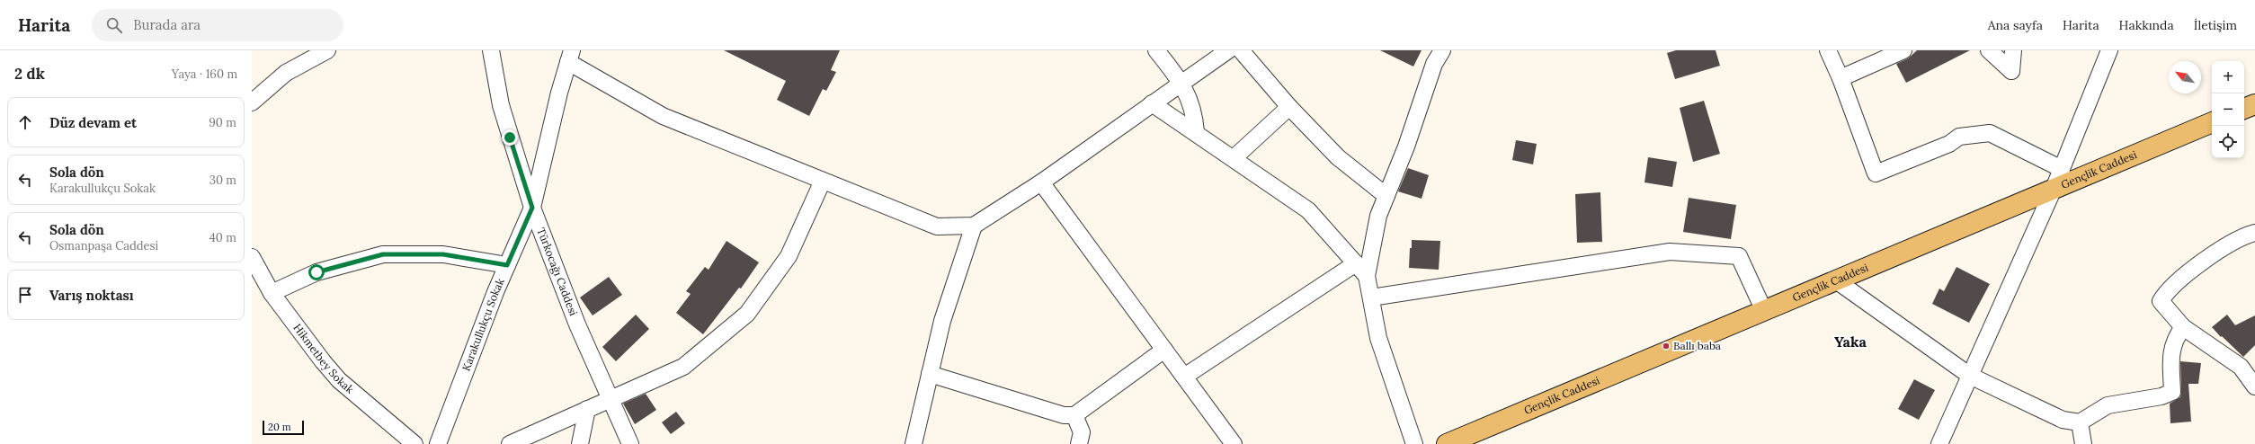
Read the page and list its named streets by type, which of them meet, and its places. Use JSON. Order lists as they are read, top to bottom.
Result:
{
  "streets": {
    "main road": ["Gençlik Caddesi"],
    "street": ["Türkocağı Caddesi", "Karakullukçu Sokak", "Hikmetbey Sokak"]
  },
  "crossings": [
    ["Türkocağı Caddesi", "Karakullukçu Sokak"]
  ],
  "districts": ["Yaka"],
  "places": ["Ballı baba"],
  "scale_bar": "20 m",
  "north": "top left",
  "page": {
    "header": "Harita",
    "search": "Burada ara",
    "nav": [
      "Ana sayfa",
      "Harita",
      "Hakkında",
      "İletişim"
    ],
    "heading": ["2 dk", "Yaya · 160 m"],
    "map_buttons": ["+", "−"],
    "list": [
      ["Düz devam et", "90 m"],
      ["Sola dön", "Karakullukçu Sokak", "30 m"],
      ["Sola dön", "Osmanpaşa Caddesi", "40 m"],
      "Varış noktası"
    ],
    "scale": "20 m"
  }
}
